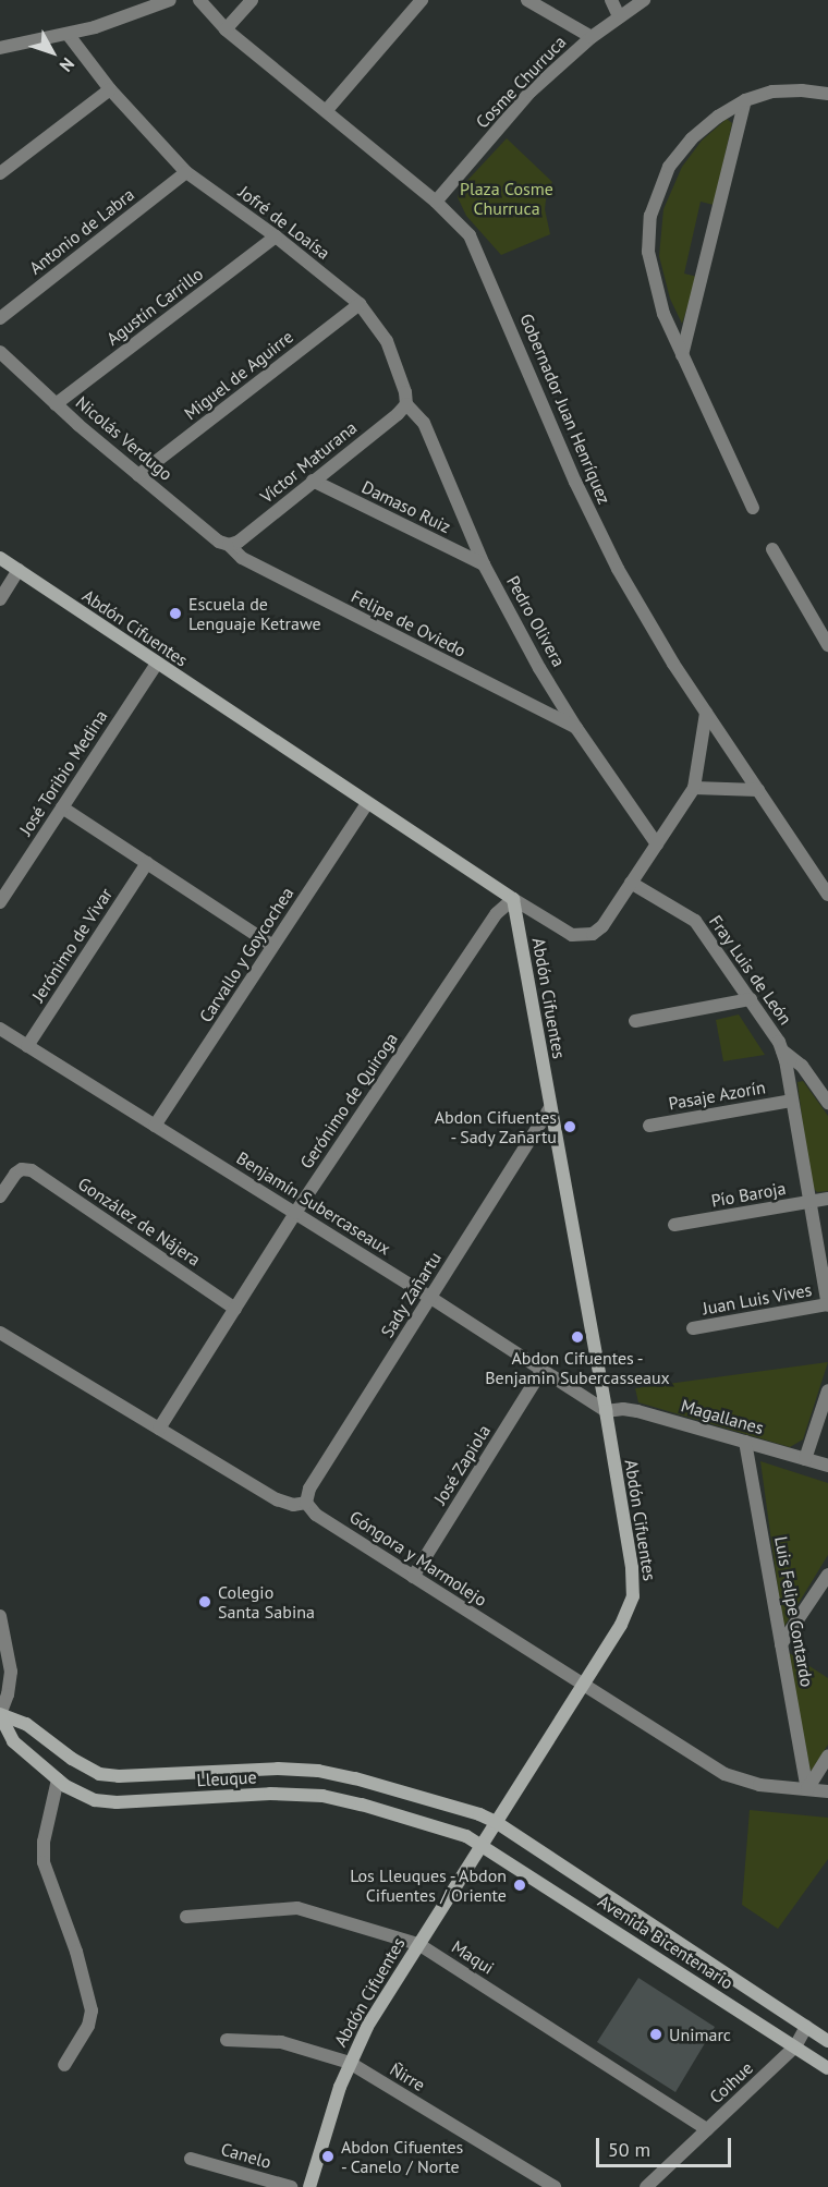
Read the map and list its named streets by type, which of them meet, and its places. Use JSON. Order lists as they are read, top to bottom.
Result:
{
  "streets": {
    "street": [
      "Cosme Churruca",
      "Jofré de Loaísa",
      "Antonio de Labra",
      "Agustín Carrillo",
      "Miguel de Aguirre",
      "Gobernador Juan Henríquez",
      "Nicolás Verdugo",
      "Víctor Maturana",
      "Damaso Ruiz",
      "Pedro Olivera",
      "Felipe de Oviedo",
      "Abdón Cifuentes",
      "José Toribio Medina",
      "Jerónimo de Vivar",
      "Carvallo y Goycochea",
      "Fray Luis de León",
      "Pasaje Azorín",
      "Gerónimo de Quiroga",
      "Pío Baroja",
      "Benjamín Subercaseaux",
      "González de Nájera",
      "Sady Zañartu",
      "Juan Luis Vives",
      "Magallanes",
      "José Zapiola",
      "Góngora y Marmolejo",
      "Luis Felipe Contardo",
      "Lleuque",
      "Avenida Bicentenario",
      "Maqui",
      "Ñirre",
      "Coihue",
      "Canelo"
    ]
  },
  "crossings": [
    ["Cosme Churruca", "Gobernador Juan Henríquez"],
    ["Jofré de Loaísa", "Antonio de Labra"],
    ["Jofré de Loaísa", "Agustín Carrillo"],
    ["Jofré de Loaísa", "Miguel de Aguirre"],
    ["Jofré de Loaísa", "Víctor Maturana"],
    ["Jofré de Loaísa", "Pedro Olivera"],
    ["Agustín Carrillo", "Nicolás Verdugo"],
    ["Miguel de Aguirre", "Nicolás Verdugo"],
    ["Gobernador Juan Henríquez", "Abdón Cifuentes"],
    ["Nicolás Verdugo", "Víctor Maturana"],
    ["Nicolás Verdugo", "Felipe de Oviedo"],
    ["Víctor Maturana", "Damaso Ruiz"],
    ["Víctor Maturana", "Pedro Olivera"],
    ["Víctor Maturana", "Felipe de Oviedo"],
    ["Damaso Ruiz", "Pedro Olivera"],
    ["Pedro Olivera", "Felipe de Oviedo"],
    ["Pedro Olivera", "Abdón Cifuentes"],
    ["Abdón Cifuentes", "José Toribio Medina"],
    ["Abdón Cifuentes", "Carvallo y Goycochea"],
    ["Abdón Cifuentes", "Fray Luis de León"],
    ["Abdón Cifuentes", "Gerónimo de Quiroga"],
    ["Abdón Cifuentes", "Benjamín Subercaseaux"],
    ["Abdón Cifuentes", "Sady Zañartu"],
    ["Abdón Cifuentes", "Magallanes"],
    ["Abdón Cifuentes", "Góngora y Marmolejo"],
    ["Abdón Cifuentes", "Lleuque"],
    ["Abdón Cifuentes", "Avenida Bicentenario"],
    ["Abdón Cifuentes", "Maqui"],
    ["Abdón Cifuentes", "Ñirre"],
    ["Jerónimo de Vivar", "Benjamín Subercaseaux"],
    ["Carvallo y Goycochea", "Benjamín Subercaseaux"],
    ["Fray Luis de León", "Pasaje Azorín"],
    ["Fray Luis de León", "Pío Baroja"],
    ["Fray Luis de León", "Juan Luis Vives"],
    ["Gerónimo de Quiroga", "Benjamín Subercaseaux"],
    ["Gerónimo de Quiroga", "González de Nájera"],
    ["Benjamín Subercaseaux", "Sady Zañartu"],
    ["Benjamín Subercaseaux", "Magallanes"],
    ["Benjamín Subercaseaux", "José Zapiola"],
    ["Sady Zañartu", "Góngora y Marmolejo"],
    ["Magallanes", "Luis Felipe Contardo"],
    ["José Zapiola", "Góngora y Marmolejo"],
    ["Góngora y Marmolejo", "Luis Felipe Contardo"],
    ["Lleuque", "Avenida Bicentenario"],
    ["Avenida Bicentenario", "Coihue"],
    ["Maqui", "Coihue"]
  ],
  "parks": ["Plaza Cosme Churruca"],
  "places": [
    "Escuela de Lenguaje Ketrawe",
    "Abdon Cifuentes - Sady Zañartu",
    "Abdon Cifuentes - Benjamin Subercasseaux",
    "Colegio Santa Sabina",
    "Los Lleuques - Abdon Cifuentes / Oriente",
    "Unimarc",
    "Abdon Cifuentes - Canelo / Norte"
  ],
  "scale_bar": "50 m",
  "north": "bottom right"
}
